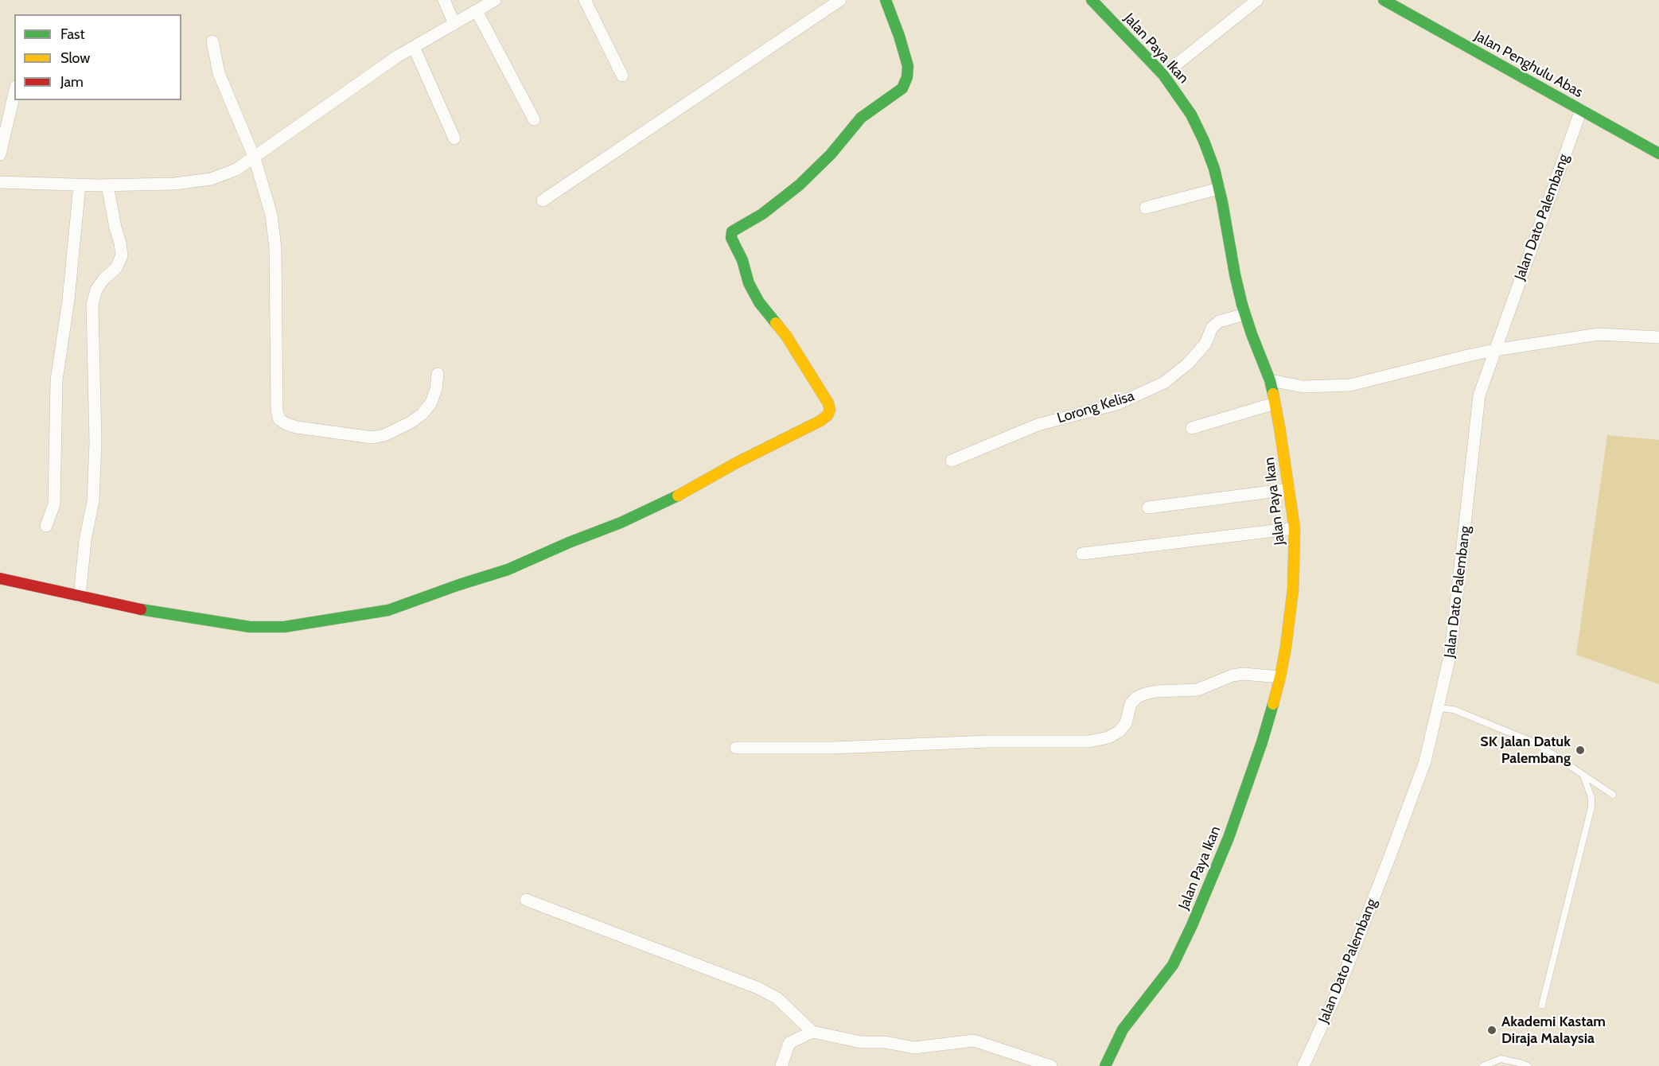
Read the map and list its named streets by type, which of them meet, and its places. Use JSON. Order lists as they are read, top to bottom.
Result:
{
  "streets": {
    "street": [
      "Jalan Paya Ikan",
      "Jalan Penghulu Abas",
      "Jalan Dato Palembang",
      "Lorong Kelisa"
    ]
  },
  "crossings": [
    ["Jalan Paya Ikan", "Lorong Kelisa"],
    ["Jalan Penghulu Abas", "Jalan Dato Palembang"]
  ],
  "places": ["SK Jalan Datuk Palembang", "Akademi Kastam Diraja Malaysia"],
  "legend": ["Fast", "Slow", "Jam"]
}
